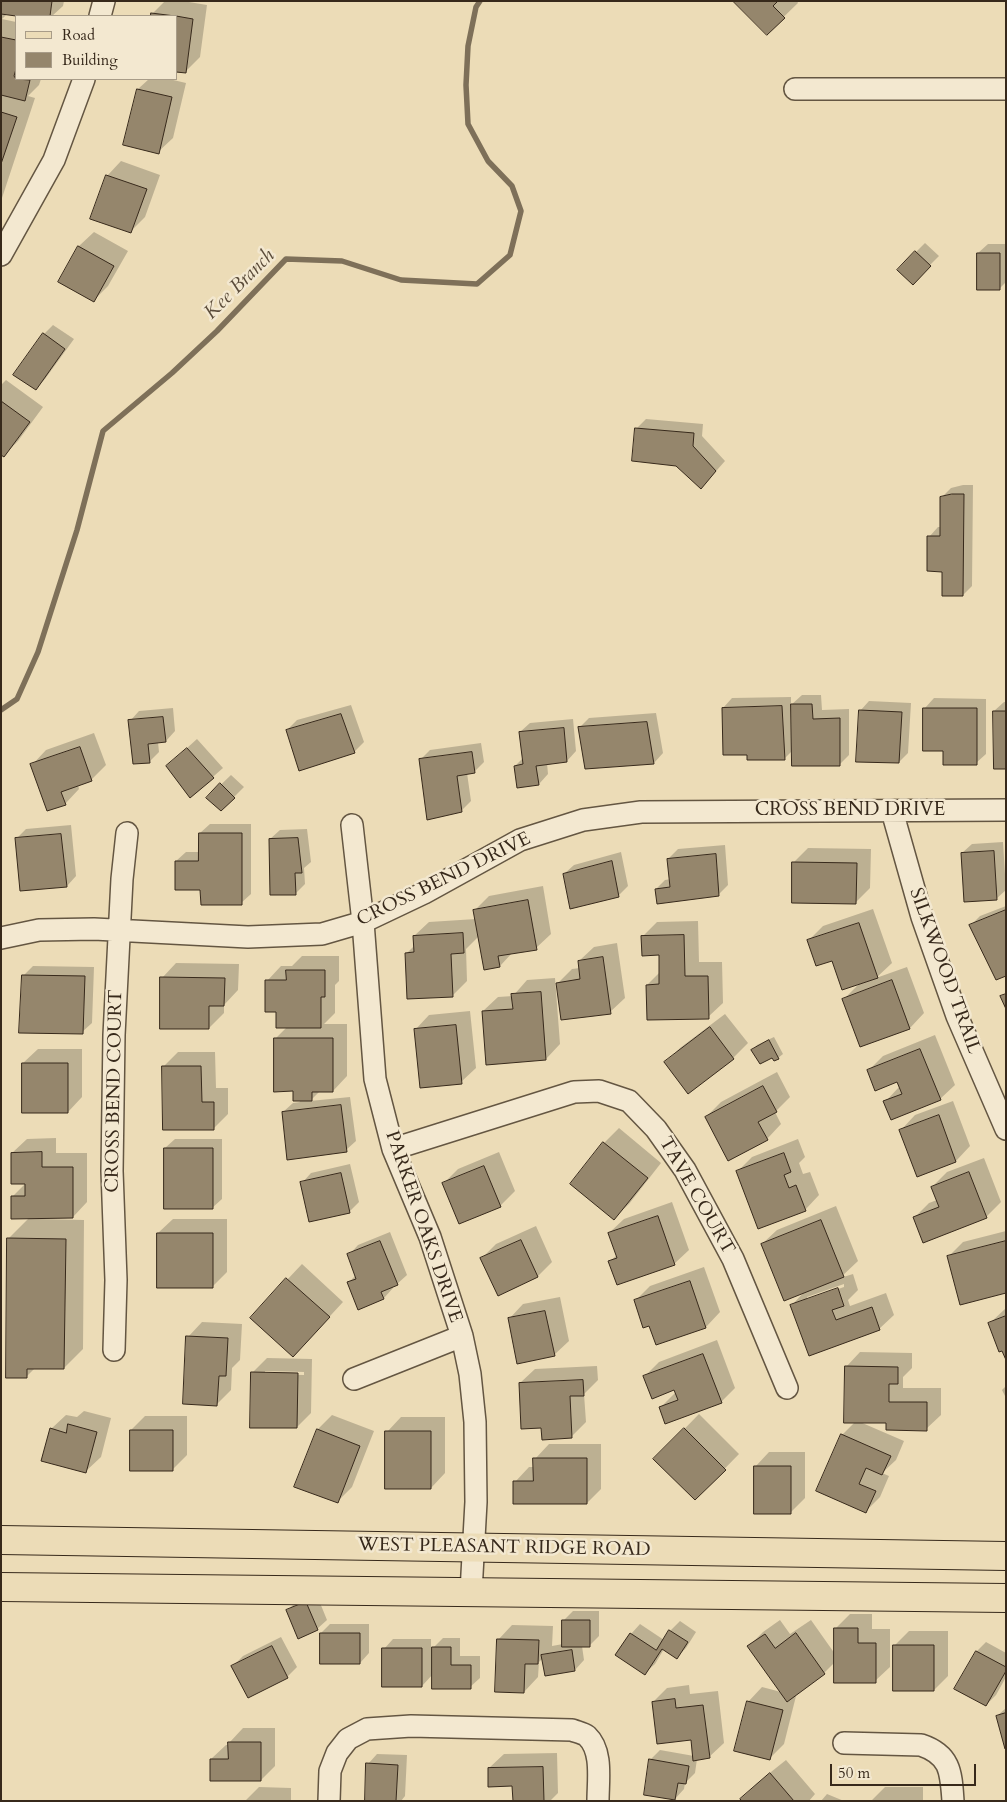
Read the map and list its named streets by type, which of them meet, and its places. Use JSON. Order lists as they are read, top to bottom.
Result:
{
  "streets": {
    "main road": ["WEST PLEASANT RIDGE ROAD"],
    "street": [
      "CROSS BEND DRIVE",
      "SILKWOOD TRAIL",
      "CROSS BEND COURT",
      "TAVE COURT",
      "PARKER OAKS DRIVE"
    ]
  },
  "crossings": [
    ["CROSS BEND DRIVE", "SILKWOOD TRAIL"],
    ["CROSS BEND DRIVE", "CROSS BEND COURT"],
    ["CROSS BEND DRIVE", "PARKER OAKS DRIVE"],
    ["TAVE COURT", "PARKER OAKS DRIVE"],
    ["PARKER OAKS DRIVE", "WEST PLEASANT RIDGE ROAD"]
  ],
  "water": ["Kee Branch"],
  "legend": ["Road", "Building"],
  "scale_bar": "50 m"
}
